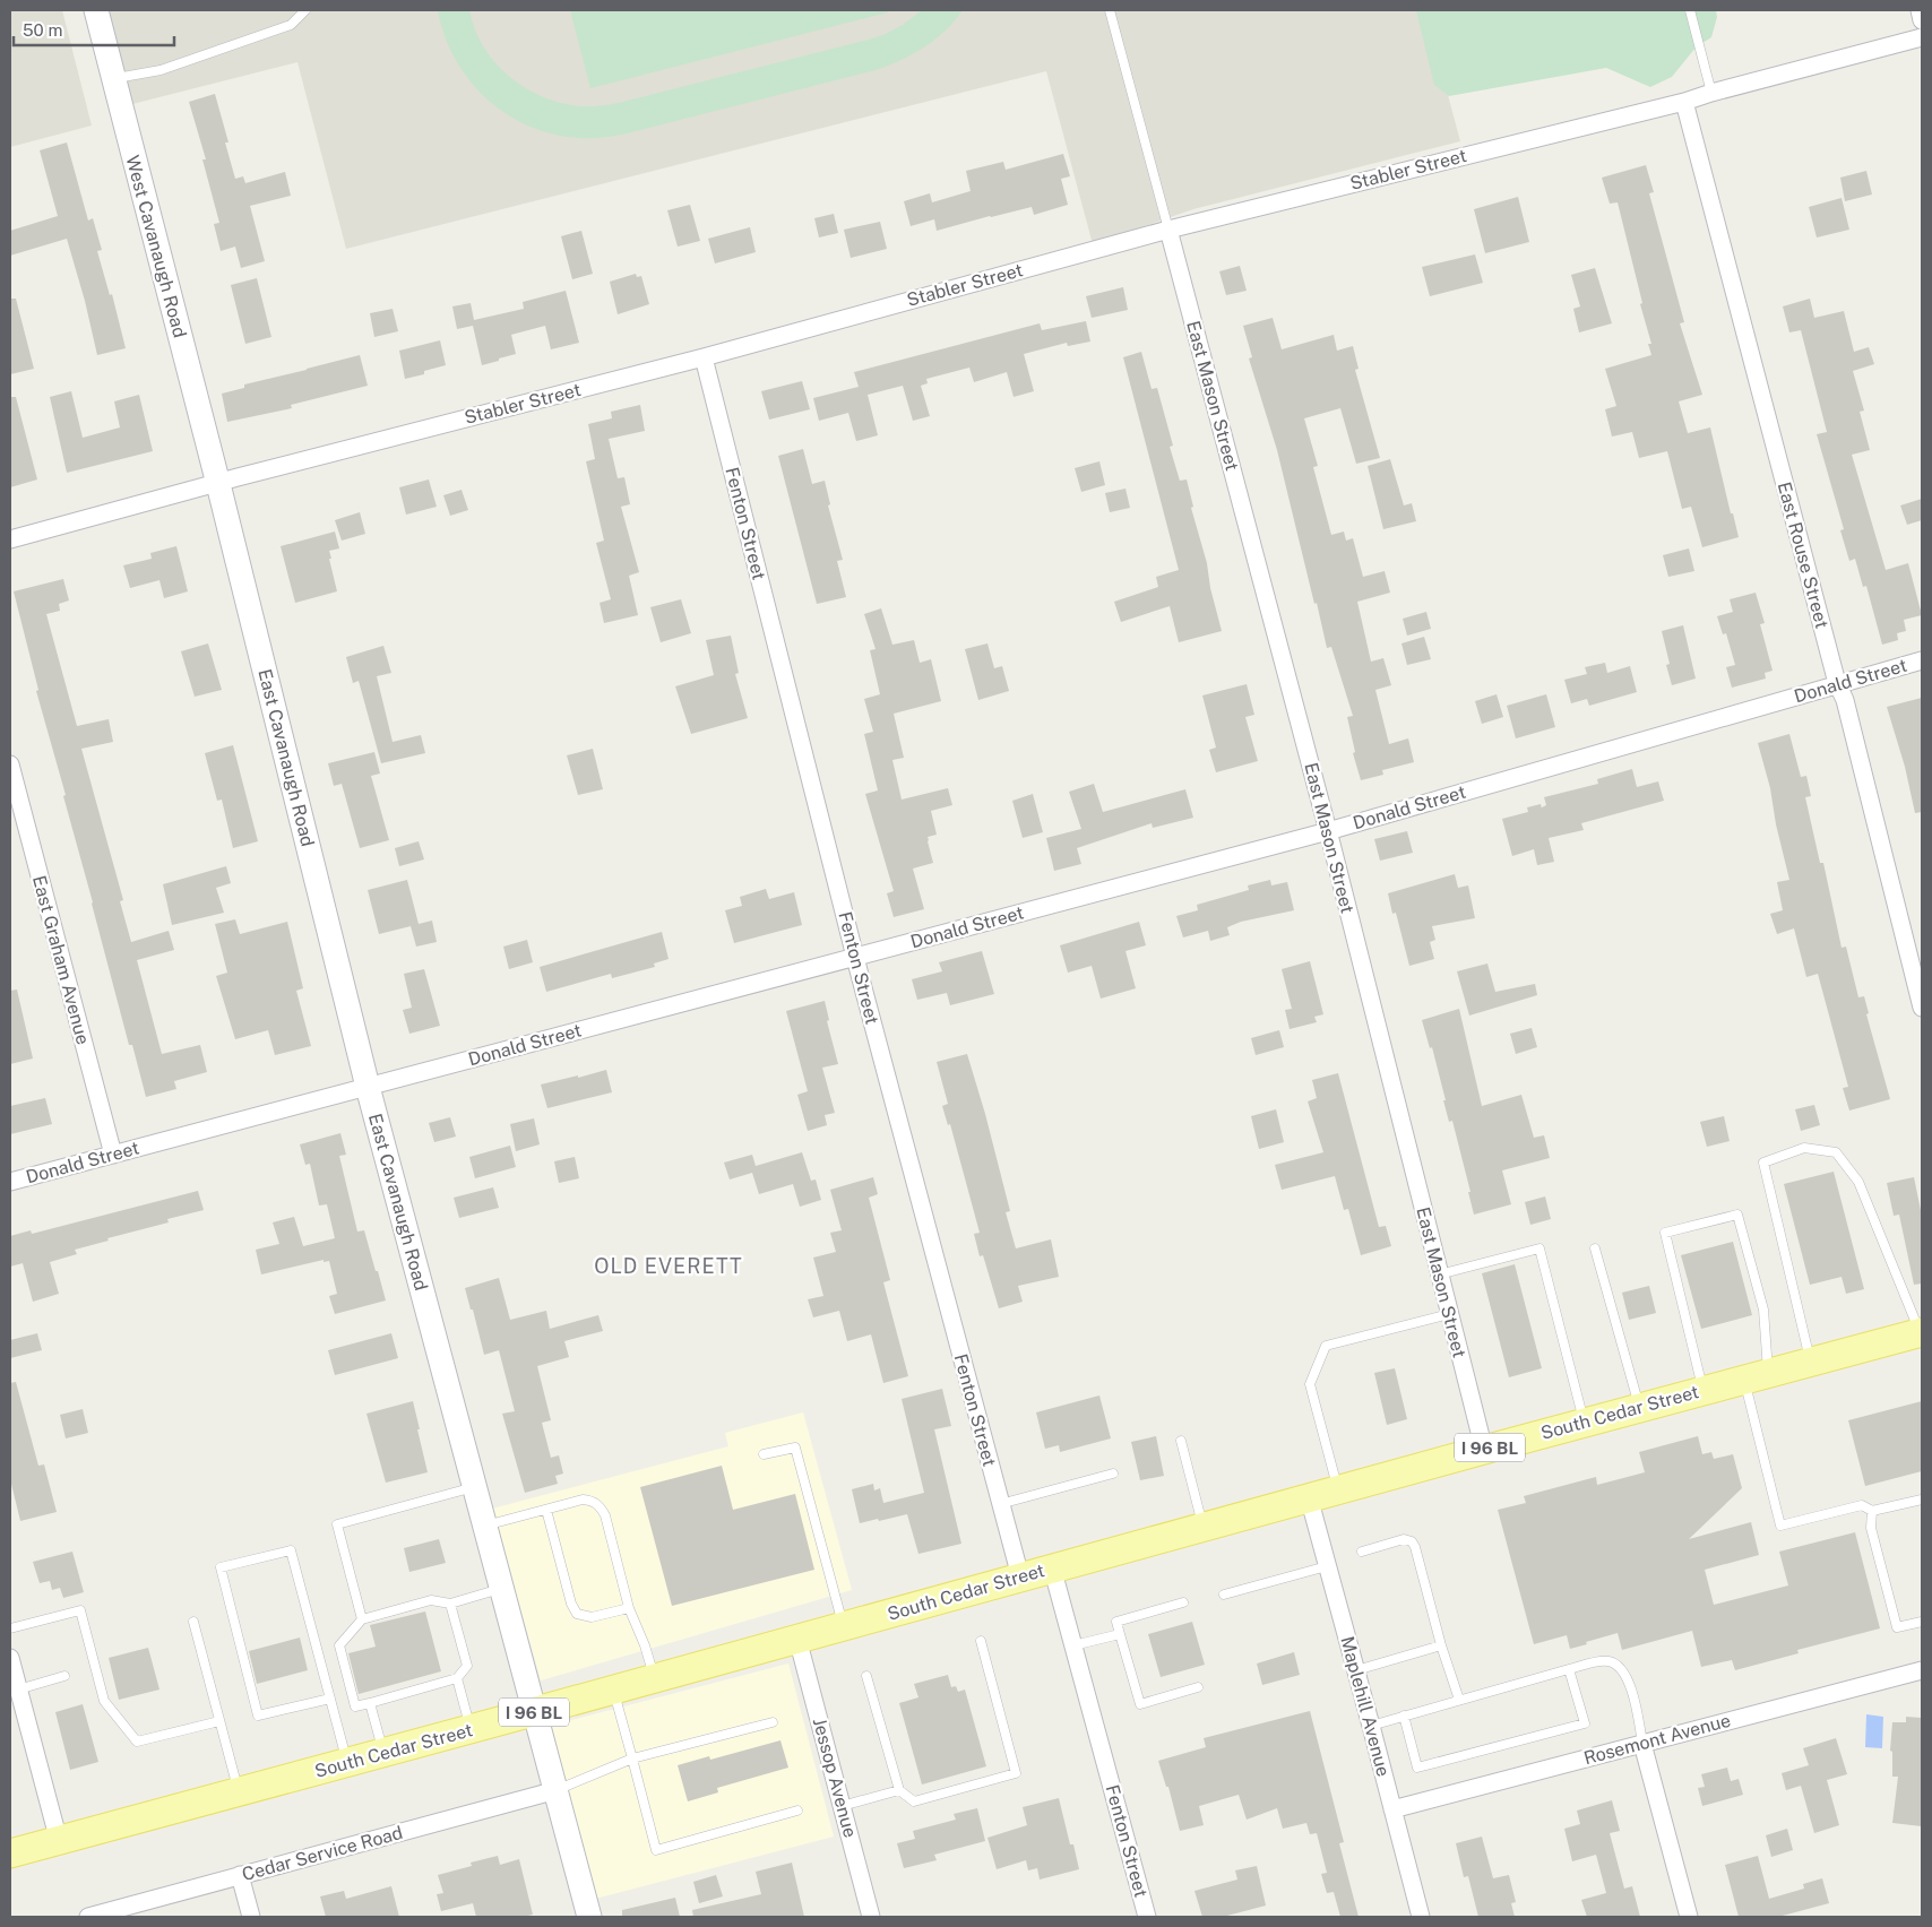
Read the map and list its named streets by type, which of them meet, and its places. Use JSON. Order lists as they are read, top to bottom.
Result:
{
  "streets": {
    "main road": ["South Cedar Street", "I 96 BL"],
    "street": [
      "Stabler Street",
      "West Cavanaugh Road",
      "East Mason Street",
      "Fenton Street",
      "East Rouse Street",
      "Donald Street",
      "East Cavanaugh Road",
      "East Graham Avenue",
      "Maplehill Avenue",
      "Rosemont Avenue",
      "Jessop Avenue",
      "Cedar Service Road"
    ]
  },
  "crossings": [
    ["Stabler Street", "West Cavanaugh Road"],
    ["Stabler Street", "East Mason Street"],
    ["Stabler Street", "Fenton Street"],
    ["Stabler Street", "East Rouse Street"],
    ["Stabler Street", "East Cavanaugh Road"],
    ["West Cavanaugh Road", "East Cavanaugh Road"],
    ["East Mason Street", "Donald Street"],
    ["East Mason Street", "South Cedar Street"],
    ["Fenton Street", "Donald Street"],
    ["Fenton Street", "South Cedar Street"],
    ["East Rouse Street", "Donald Street"],
    ["Donald Street", "East Cavanaugh Road"],
    ["Donald Street", "East Graham Avenue"],
    ["East Cavanaugh Road", "South Cedar Street"],
    ["East Cavanaugh Road", "Cedar Service Road"],
    ["South Cedar Street", "Maplehill Avenue"],
    ["South Cedar Street", "Jessop Avenue"],
    ["Maplehill Avenue", "Rosemont Avenue"]
  ],
  "districts": ["OLD EVERETT"],
  "scale_bar": "50 m"
}
